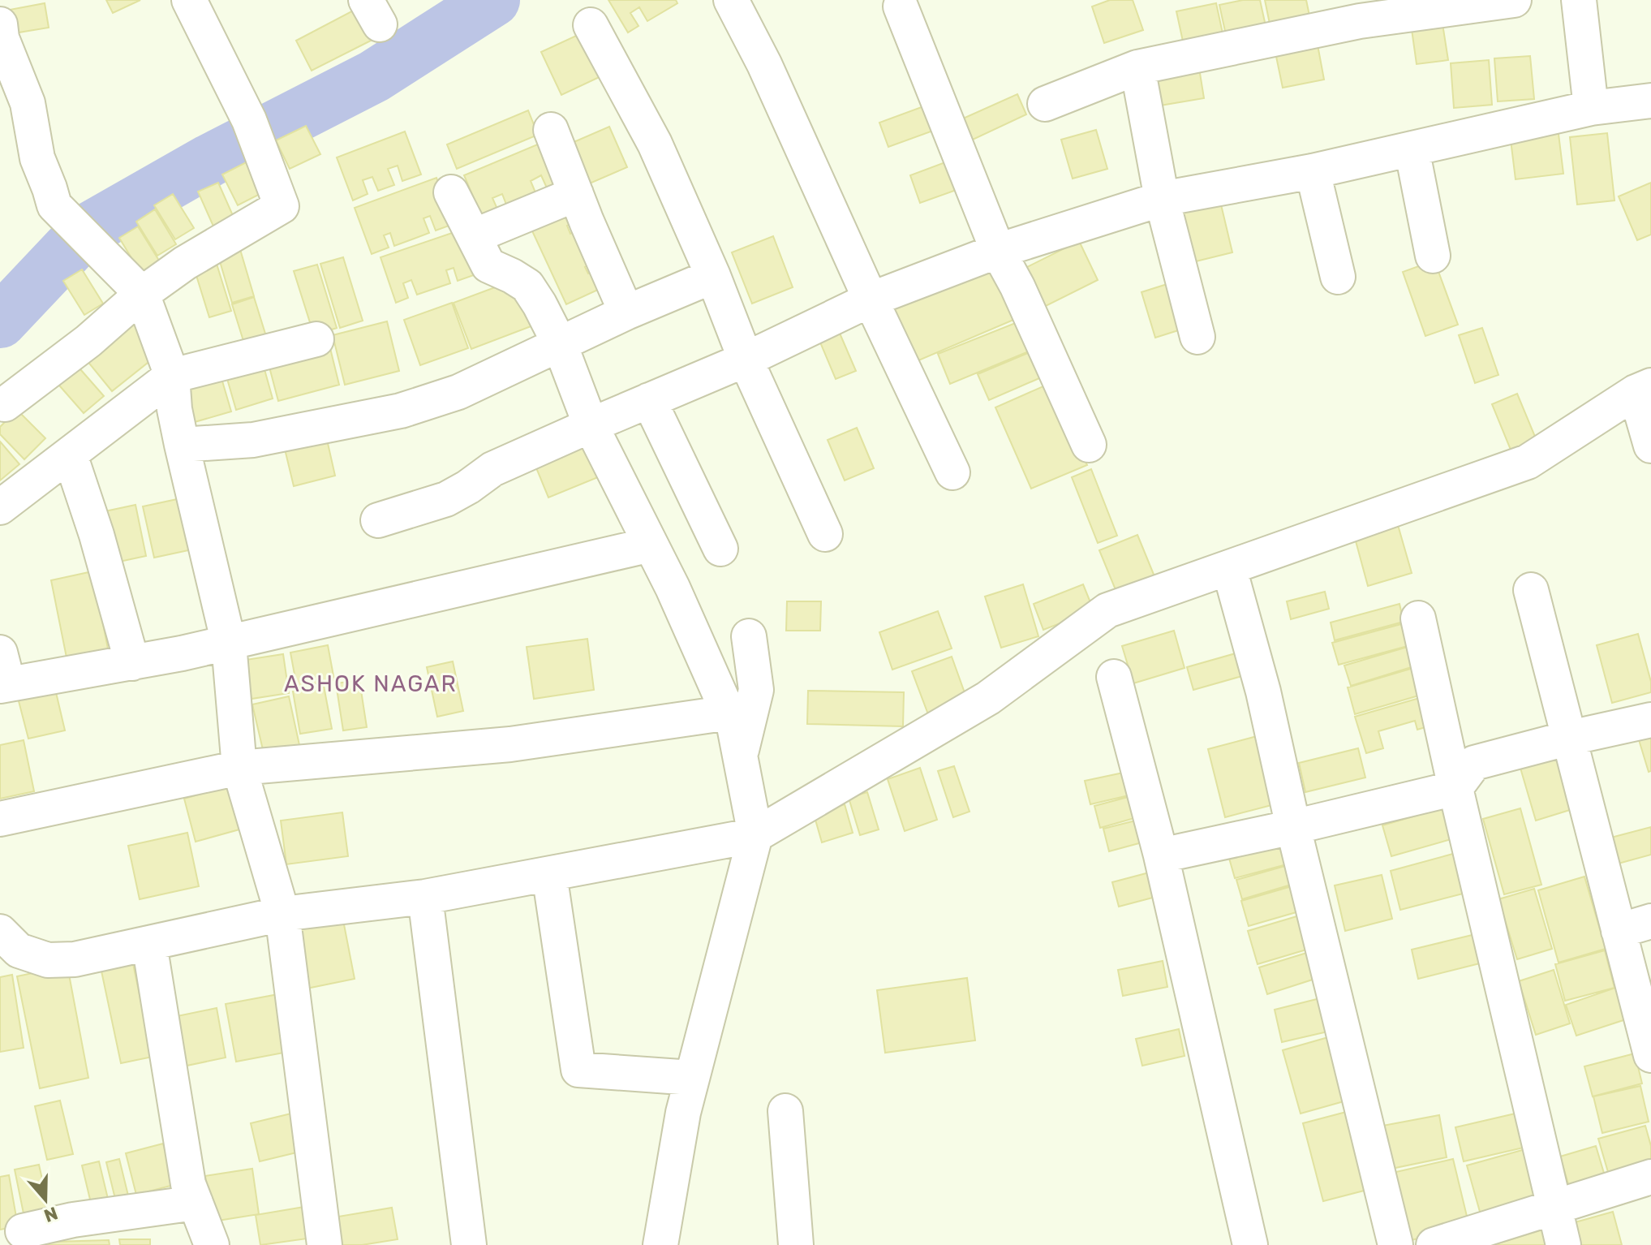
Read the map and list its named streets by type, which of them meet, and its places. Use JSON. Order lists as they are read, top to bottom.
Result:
{
  "districts": ["ASHOK NAGAR"],
  "north": "bottom"
}
